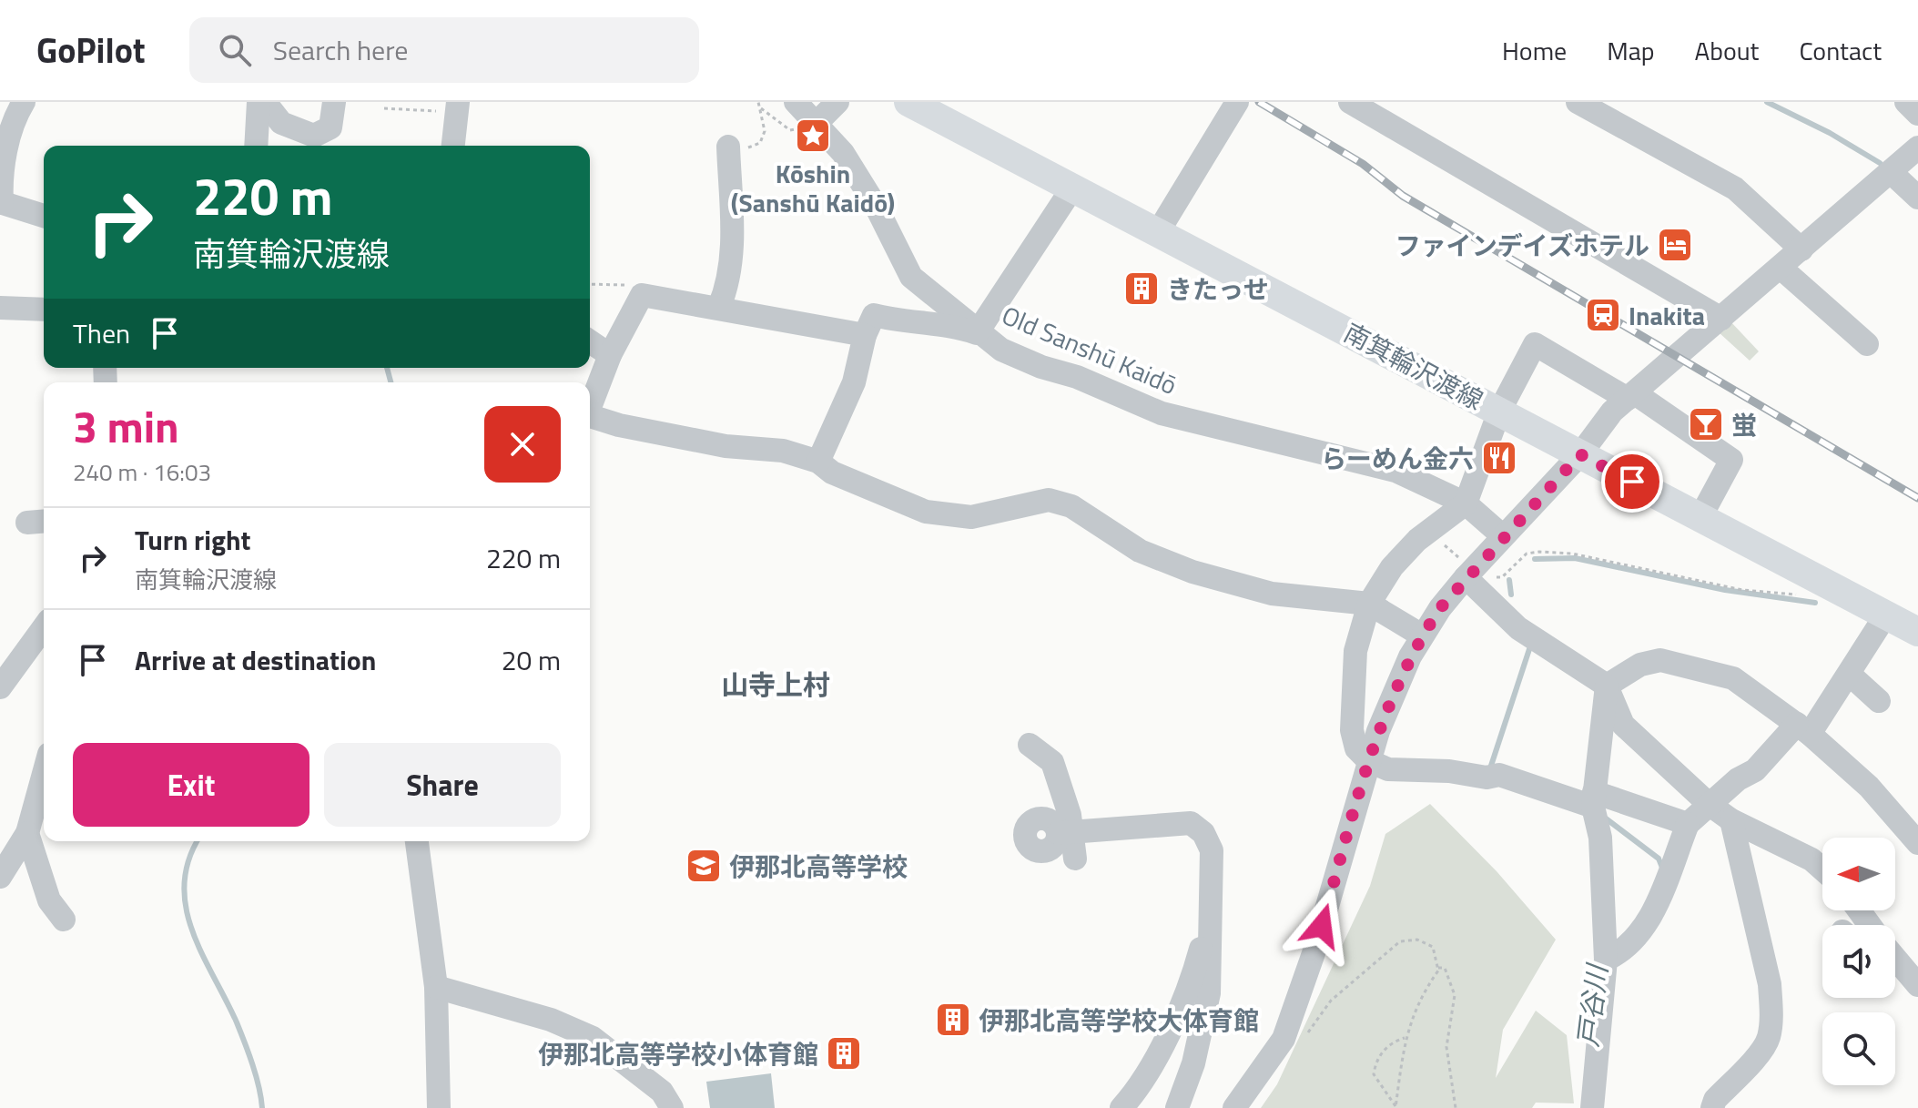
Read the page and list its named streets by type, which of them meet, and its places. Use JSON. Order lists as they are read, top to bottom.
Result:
{
  "streets": {
    "main road": ["南箕輪沢渡線"],
    "street": ["Old Sanshū Kaidō"]
  },
  "districts": ["山寺上村"],
  "water": ["戸谷川"],
  "places": {
    "place": ["Kōshin (Sanshū Kaidō)"],
    "hotel": ["ファインデイズホテル"],
    "building": ["きたっせ", "伊那北高等学校大体育館", "伊那北高等学校小体育館"],
    "station": ["Inakita"],
    "bar": ["蛍"],
    "restaurant": ["らーめん金六"],
    "school or university": ["伊那北高等学校"]
  },
  "north": "left",
  "page": {
    "header": "GoPilot",
    "search": "Search here",
    "nav": [
      "Home",
      "Map",
      "About",
      "Contact"
    ],
    "turn": ["220 m", "南箕輪沢渡線"],
    "then": "Then",
    "heading": ["3 min", "240 m · 16:03"],
    "list": [
      {
        "name": "Turn right",
        "note": "南箕輪沢渡線",
        "value": "220 m"
      },
      {
        "name": "Arrive at destination",
        "value": "20 m"
      }
    ],
    "buttons": ["Exit", "Share"]
  }
}
